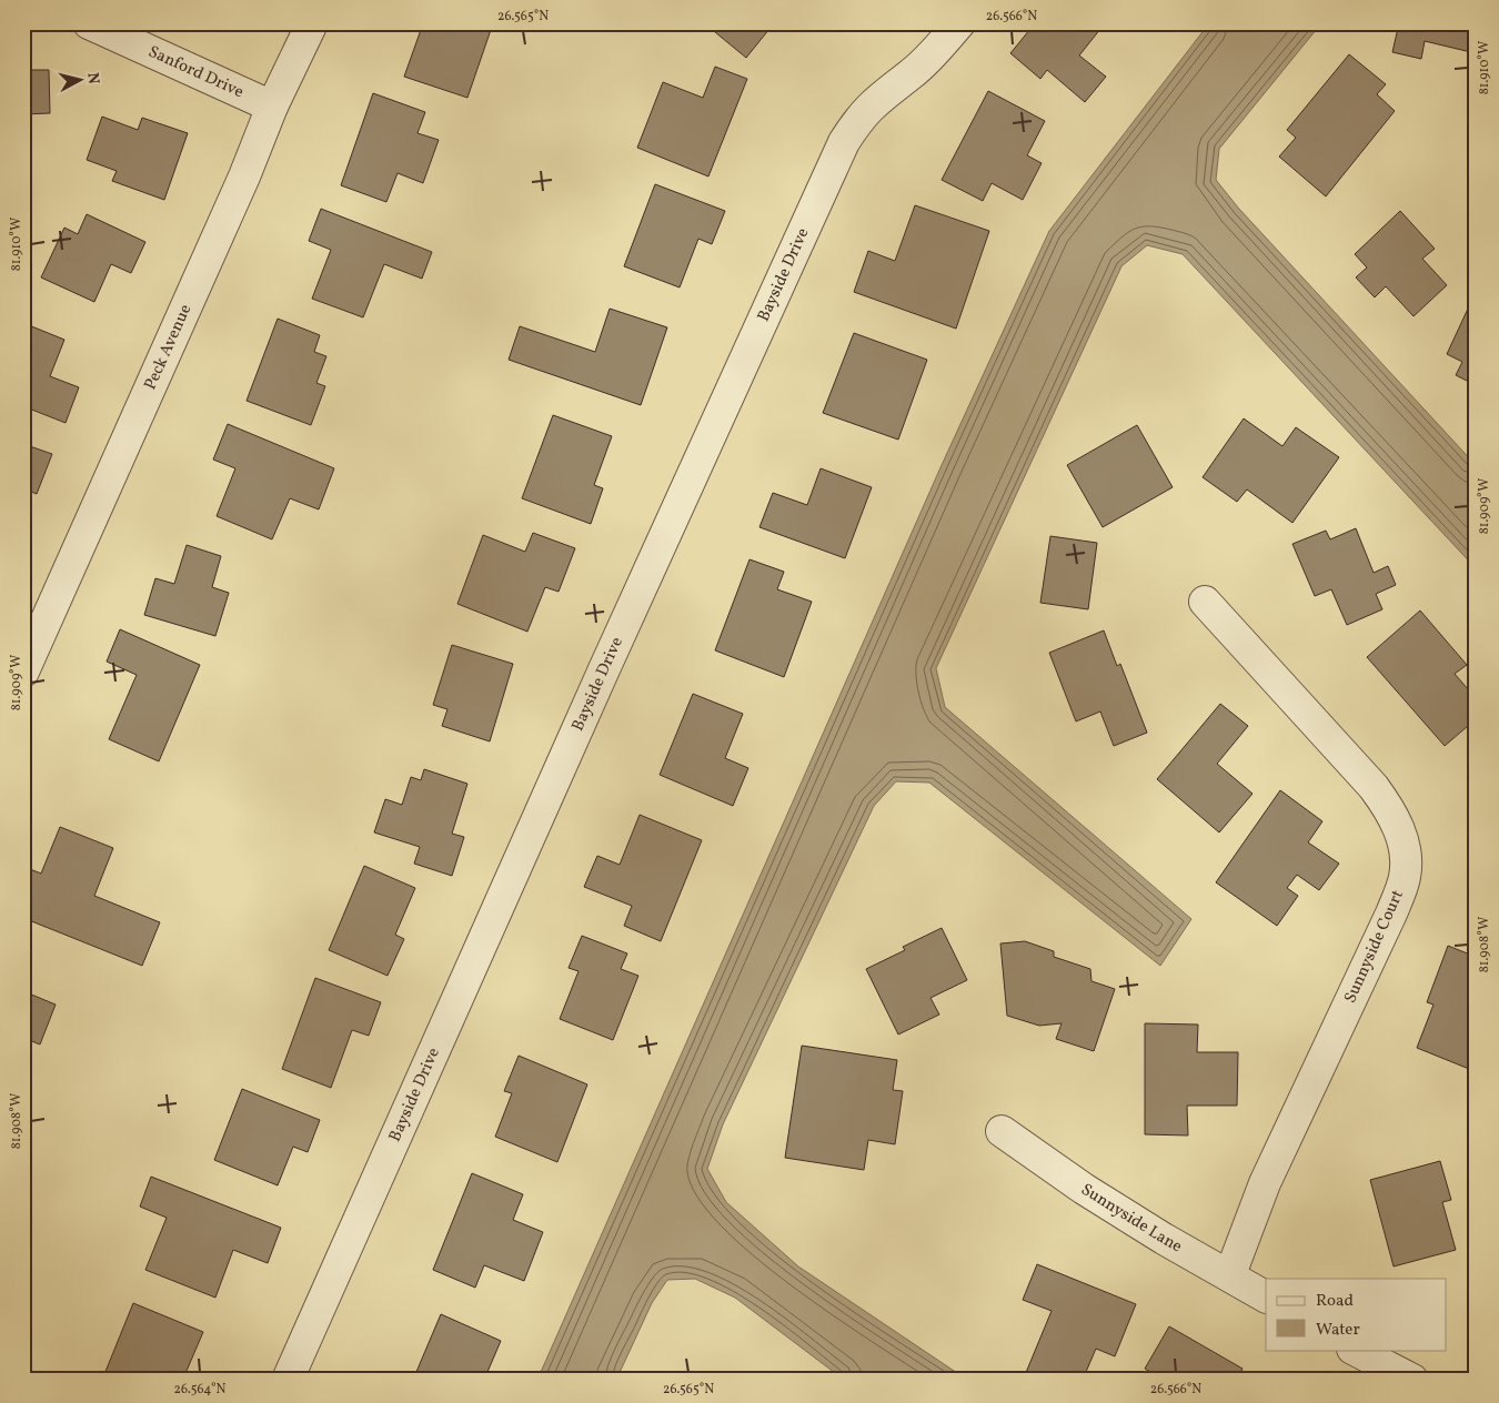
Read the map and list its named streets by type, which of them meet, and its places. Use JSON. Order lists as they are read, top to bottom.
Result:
{
  "streets": {
    "street": [
      "Sanford Drive",
      "Bayside Drive",
      "Peck Avenue",
      "Sunnyside Court",
      "Sunnyside Lane"
    ]
  },
  "crossings": [
    ["Sanford Drive", "Peck Avenue"],
    ["Sunnyside Court", "Sunnyside Lane"]
  ],
  "legend": ["Road", "Water"],
  "north": "right",
  "coordinates": [
    "26.565°N",
    "26.566°N",
    "81.910°W",
    "81.909°W",
    "81.908°W",
    "26.564°N"
  ]
}
